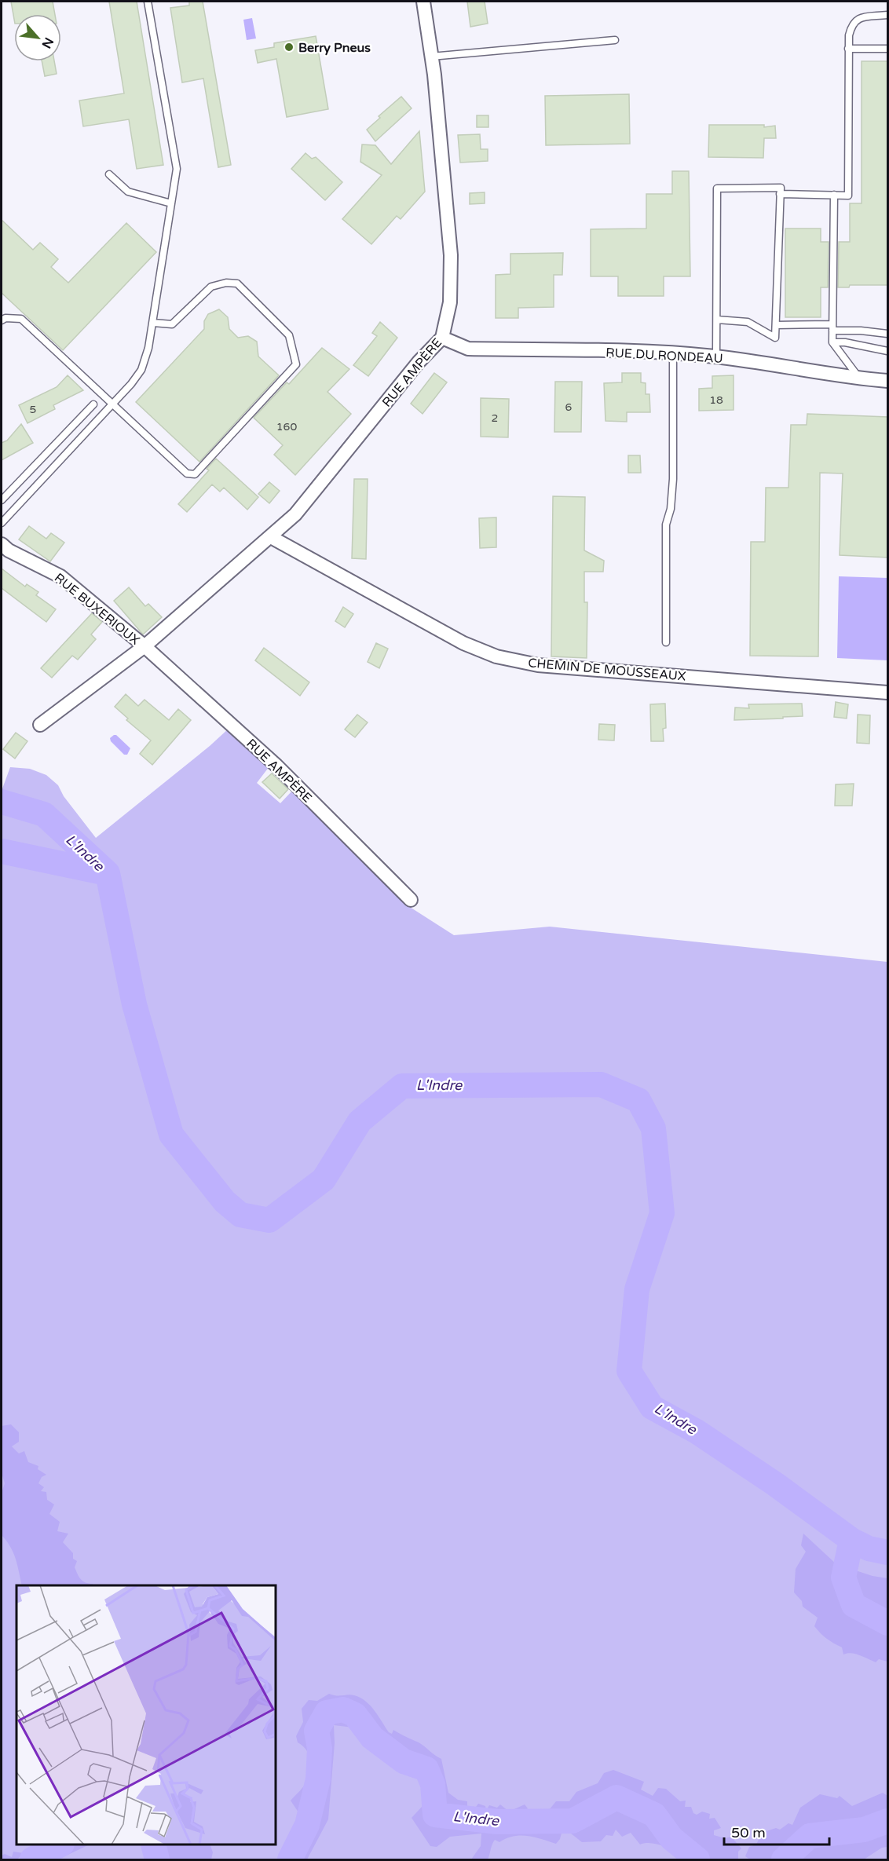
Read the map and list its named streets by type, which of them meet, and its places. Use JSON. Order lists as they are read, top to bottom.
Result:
{
  "streets": {
    "street": [
      "RUE DU RONDEAU",
      "RUE AMPÈRE",
      "RUE BUXERIOUX",
      "CHEMIN DE MOUSSEAUX"
    ]
  },
  "crossings": [
    ["RUE DU RONDEAU", "RUE AMPÈRE"],
    ["RUE AMPÈRE", "RUE BUXERIOUX"],
    ["RUE AMPÈRE", "CHEMIN DE MOUSSEAUX"]
  ],
  "water": ["L'Indre"],
  "places": ["Berry Pneus"],
  "house_numbers": [
    "18",
    "6",
    "5",
    "2",
    "160"
  ],
  "scale_bar": "50 m",
  "north": "bottom right"
}
